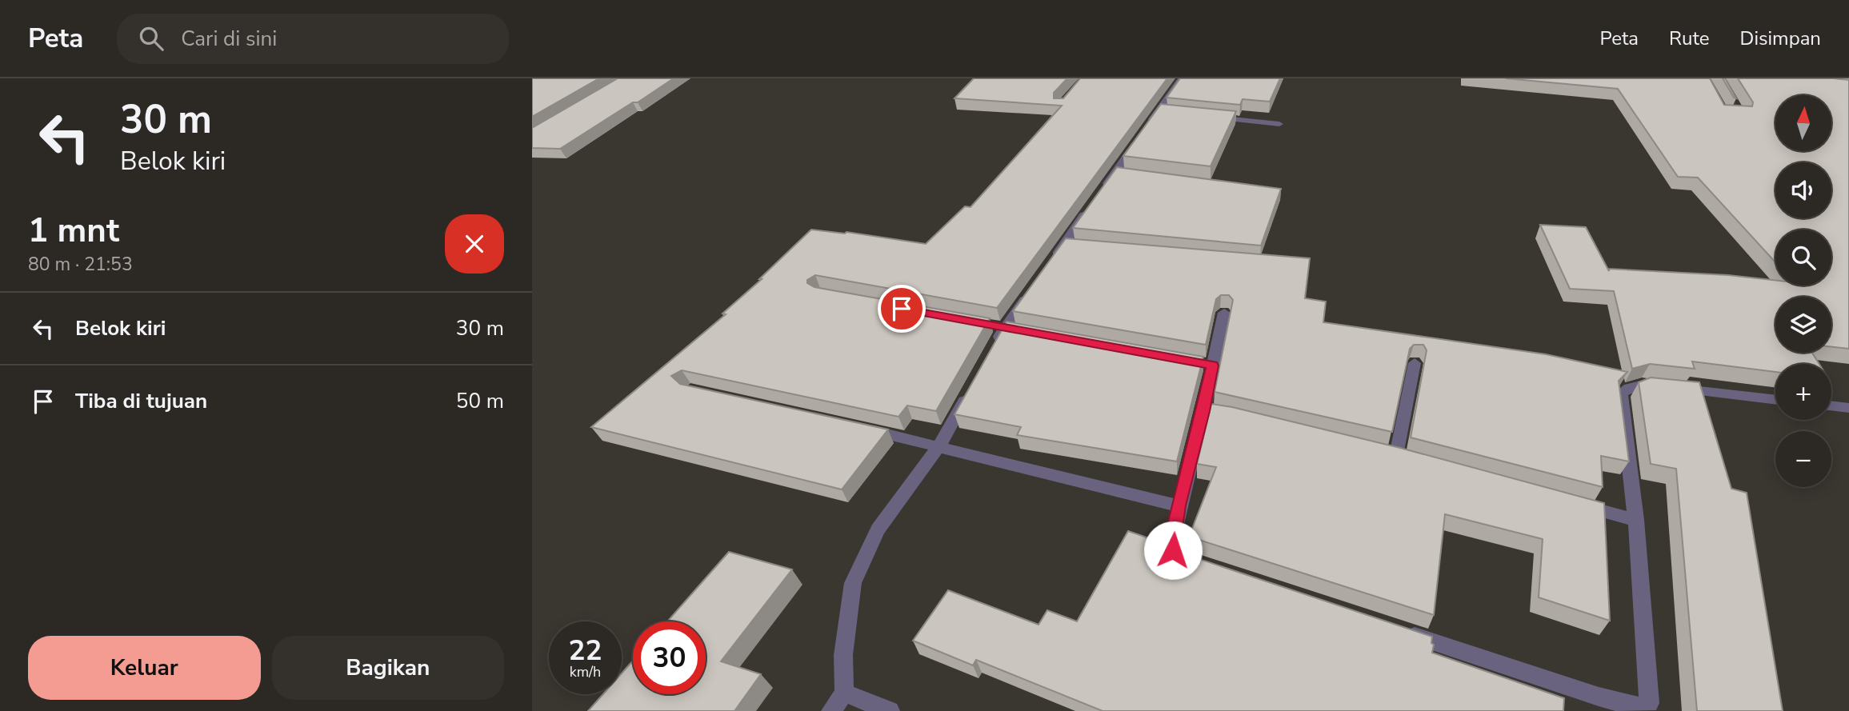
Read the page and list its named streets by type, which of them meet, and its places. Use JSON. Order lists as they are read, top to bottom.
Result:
{
  "north": "top",
  "page": {
    "header": "Peta",
    "search": "Cari di sini",
    "nav": ["Peta", "Rute", "Disimpan"],
    "turn": ["30 m", "Belok kiri"],
    "map_buttons": ["+", "−"],
    "heading": ["1 mnt", "80 m · 21:53"],
    "list": [
      {
        "name": "Belok kiri",
        "value": "30 m"
      },
      {
        "name": "Tiba di tujuan",
        "value": "50 m"
      }
    ],
    "speed": "22 km/h",
    "limit": "30",
    "buttons": ["Keluar", "Bagikan"]
  }
}
